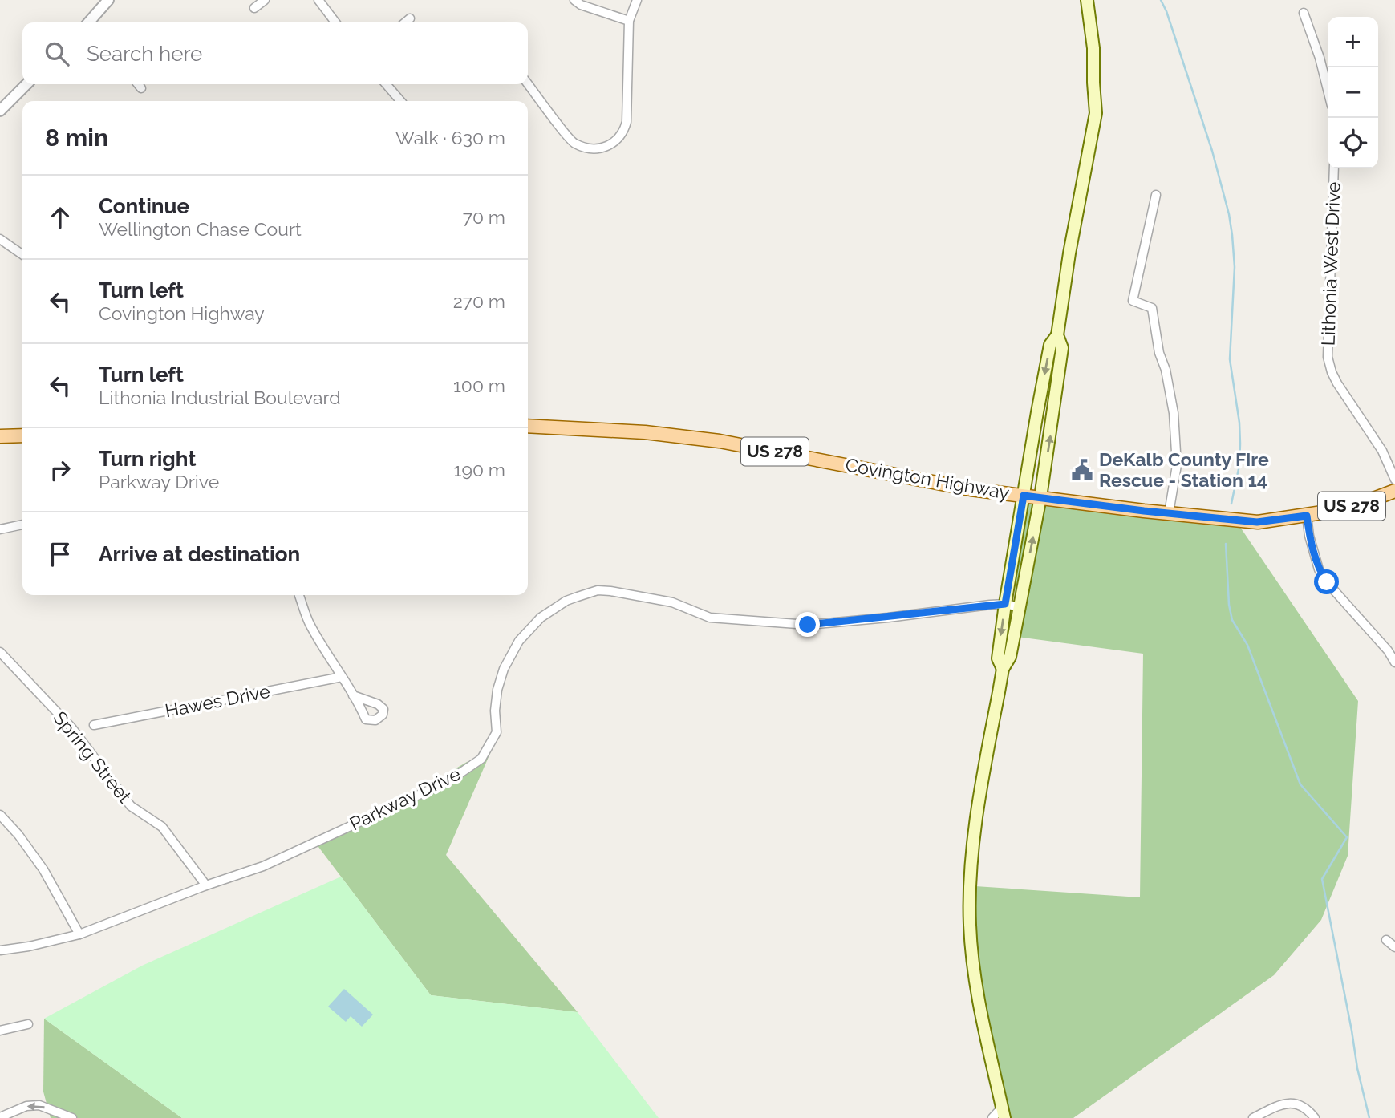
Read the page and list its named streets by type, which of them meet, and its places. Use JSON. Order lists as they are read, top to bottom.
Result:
{
  "streets": {
    "main road": ["US 278", "Covington Highway"],
    "street": [
      "Lithonia West Drive",
      "Hawes Drive",
      "Spring Street",
      "Parkway Drive"
    ]
  },
  "crossings": [
    ["Spring Street", "Parkway Drive"]
  ],
  "places": {
    "public building": ["DeKalb County Fire Rescue - Station 14"]
  },
  "page": {
    "map_buttons": ["+", "−"],
    "search": "Search here",
    "heading": ["8 min", "Walk · 630 m"],
    "list": [
      ["Continue", "Wellington Chase Court", "70 m"],
      ["Turn left", "Covington Highway", "270 m"],
      ["Turn left", "Lithonia Industrial Boulevard", "100 m"],
      ["Turn right", "Parkway Drive", "190 m"],
      "Arrive at destination"
    ]
  }
}
